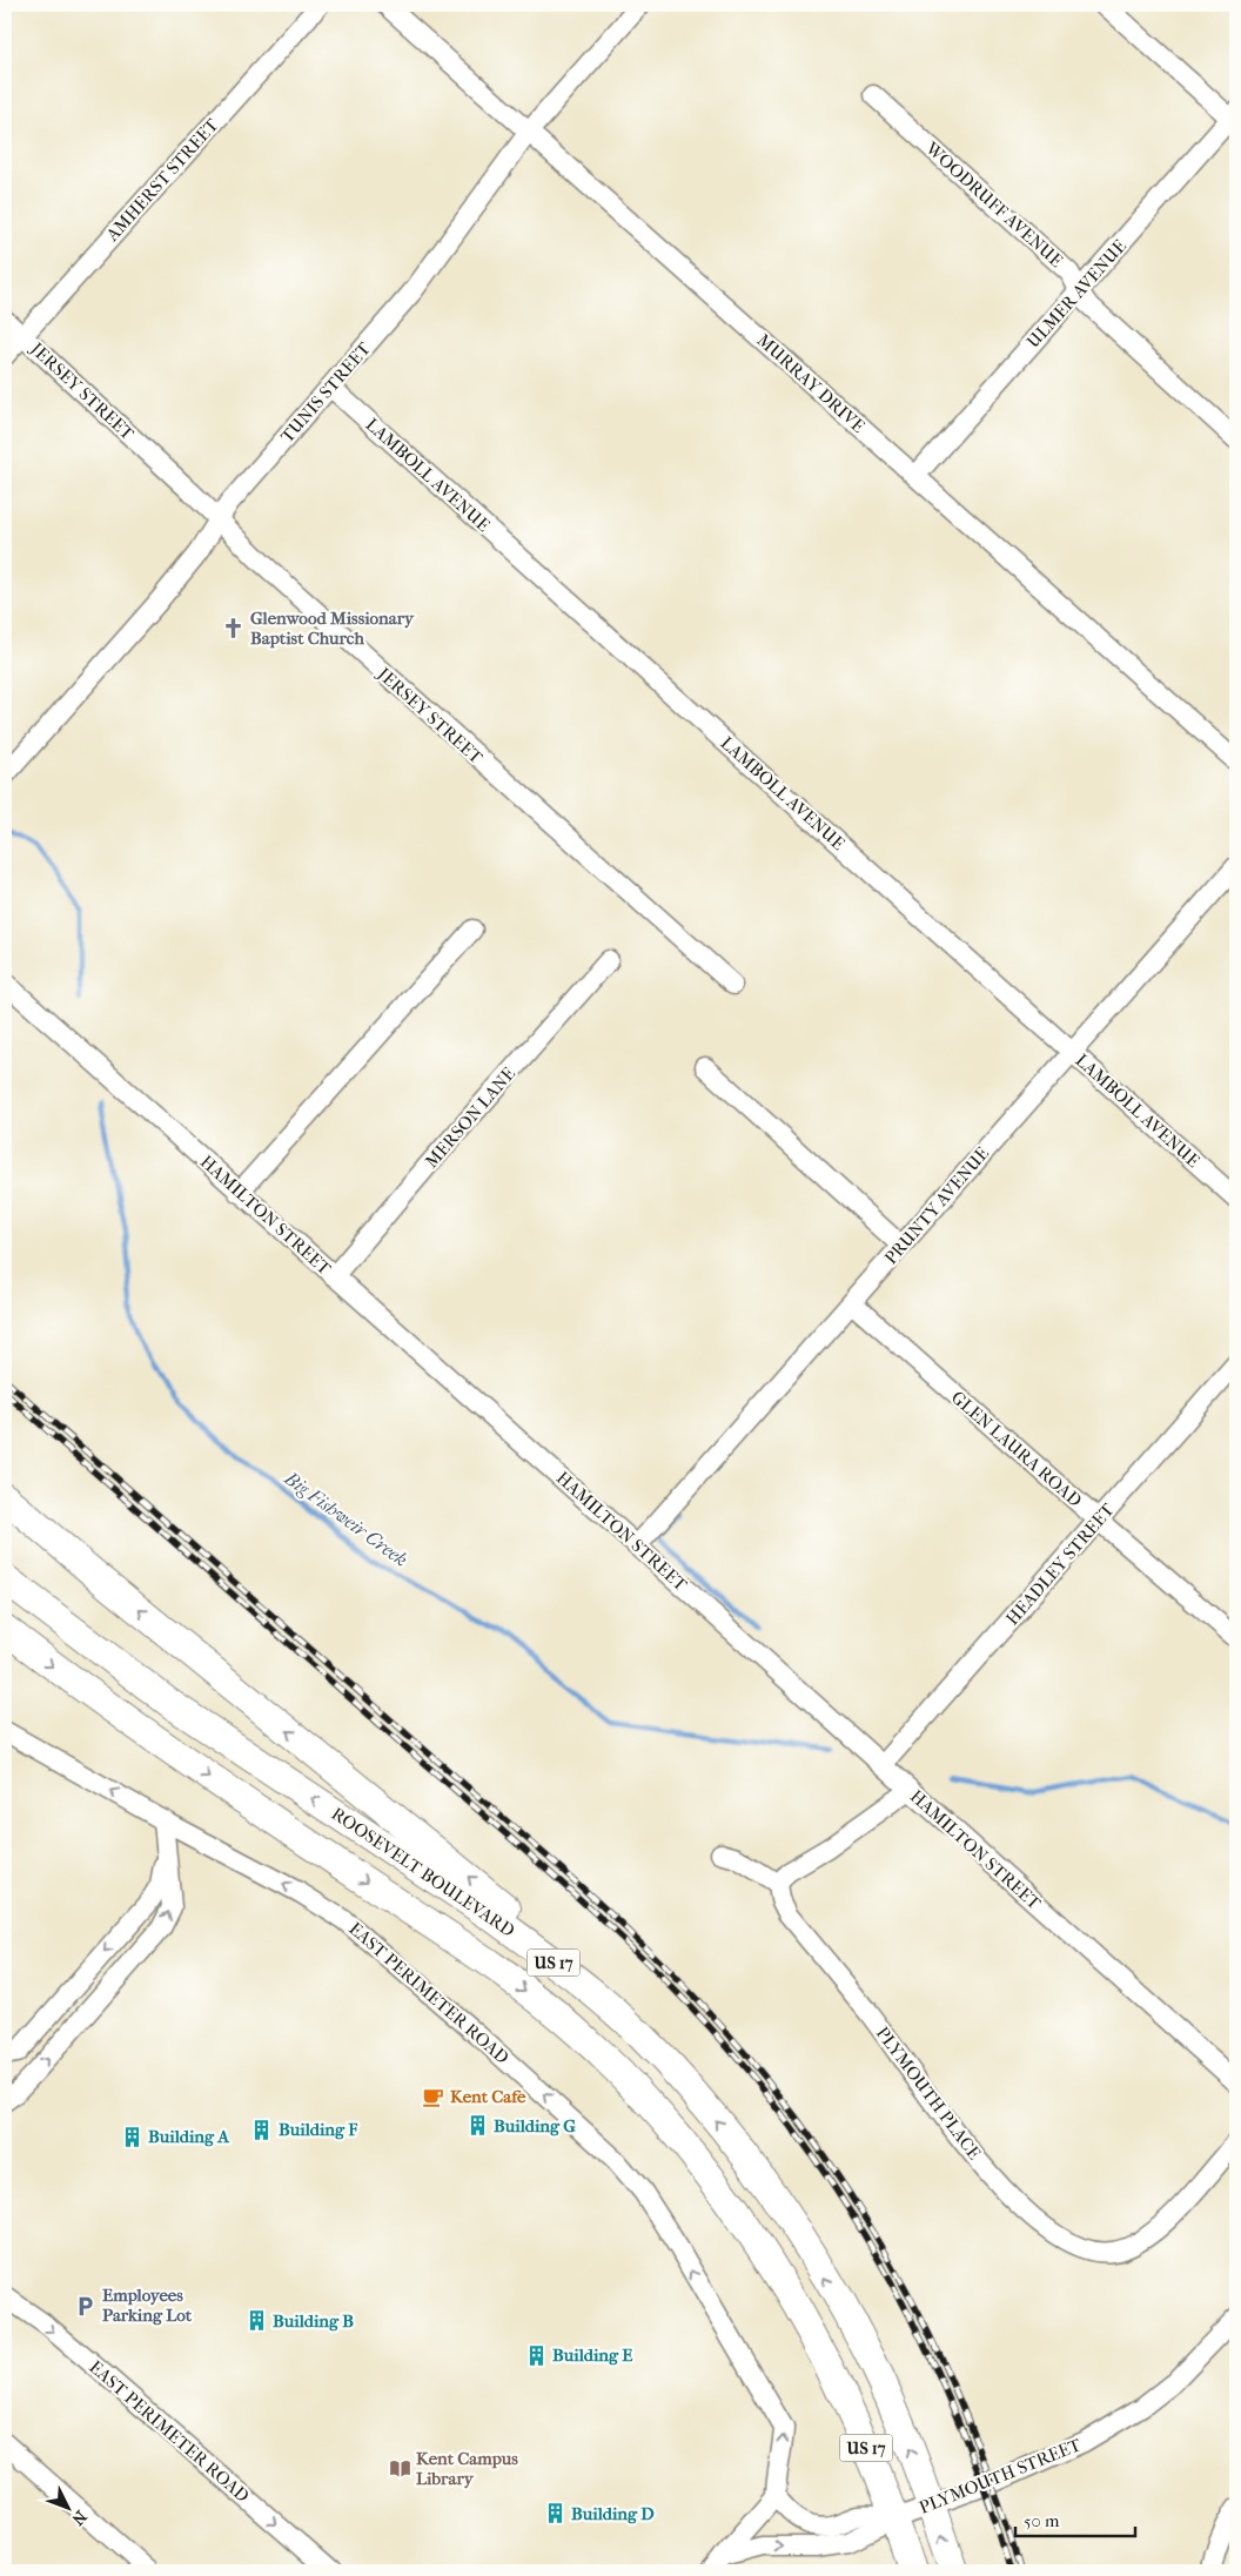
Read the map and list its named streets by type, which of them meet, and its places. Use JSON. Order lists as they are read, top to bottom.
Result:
{
  "streets": {
    "highway": ["ROOSEVELT BOULEVARD", "US 17"],
    "street": [
      "AMHERST STREET",
      "WOODRUFF AVENUE",
      "ULMER AVENUE",
      "MURRAY DRIVE",
      "JERSEY STREET",
      "TUNIS STREET",
      "LAMBOLL AVENUE",
      "MERSON LANE",
      "PRUNTY AVENUE",
      "HAMILTON STREET",
      "GLEN LAURA ROAD",
      "HEADLEY STREET",
      "EAST PERIMETER ROAD",
      "PLYMOUTH PLACE",
      "PLYMOUTH STREET"
    ]
  },
  "crossings": [
    ["AMHERST STREET", "JERSEY STREET"],
    ["WOODRUFF AVENUE", "ULMER AVENUE"],
    ["ULMER AVENUE", "MURRAY DRIVE"],
    ["MURRAY DRIVE", "TUNIS STREET"],
    ["JERSEY STREET", "TUNIS STREET"],
    ["TUNIS STREET", "LAMBOLL AVENUE"],
    ["LAMBOLL AVENUE", "PRUNTY AVENUE"],
    ["MERSON LANE", "HAMILTON STREET"],
    ["PRUNTY AVENUE", "HAMILTON STREET"],
    ["PRUNTY AVENUE", "GLEN LAURA ROAD"],
    ["HAMILTON STREET", "HEADLEY STREET"],
    ["GLEN LAURA ROAD", "HEADLEY STREET"],
    ["ROOSEVELT BOULEVARD", "PLYMOUTH STREET"],
    ["US 17", "PLYMOUTH STREET"]
  ],
  "water": ["Big Fishweir Creek"],
  "places": {
    "church": ["Glenwood Missionary Baptist Church"],
    "cafe": ["Kent Cafe"],
    "building": [
      "Building G",
      "Building F",
      "Building A",
      "Building B",
      "Building E",
      "Building D"
    ],
    "parking": ["Employees Parking Lot"],
    "library": ["Kent Campus Library"]
  },
  "scale_bar": "50 m",
  "north": "bottom right"
}
